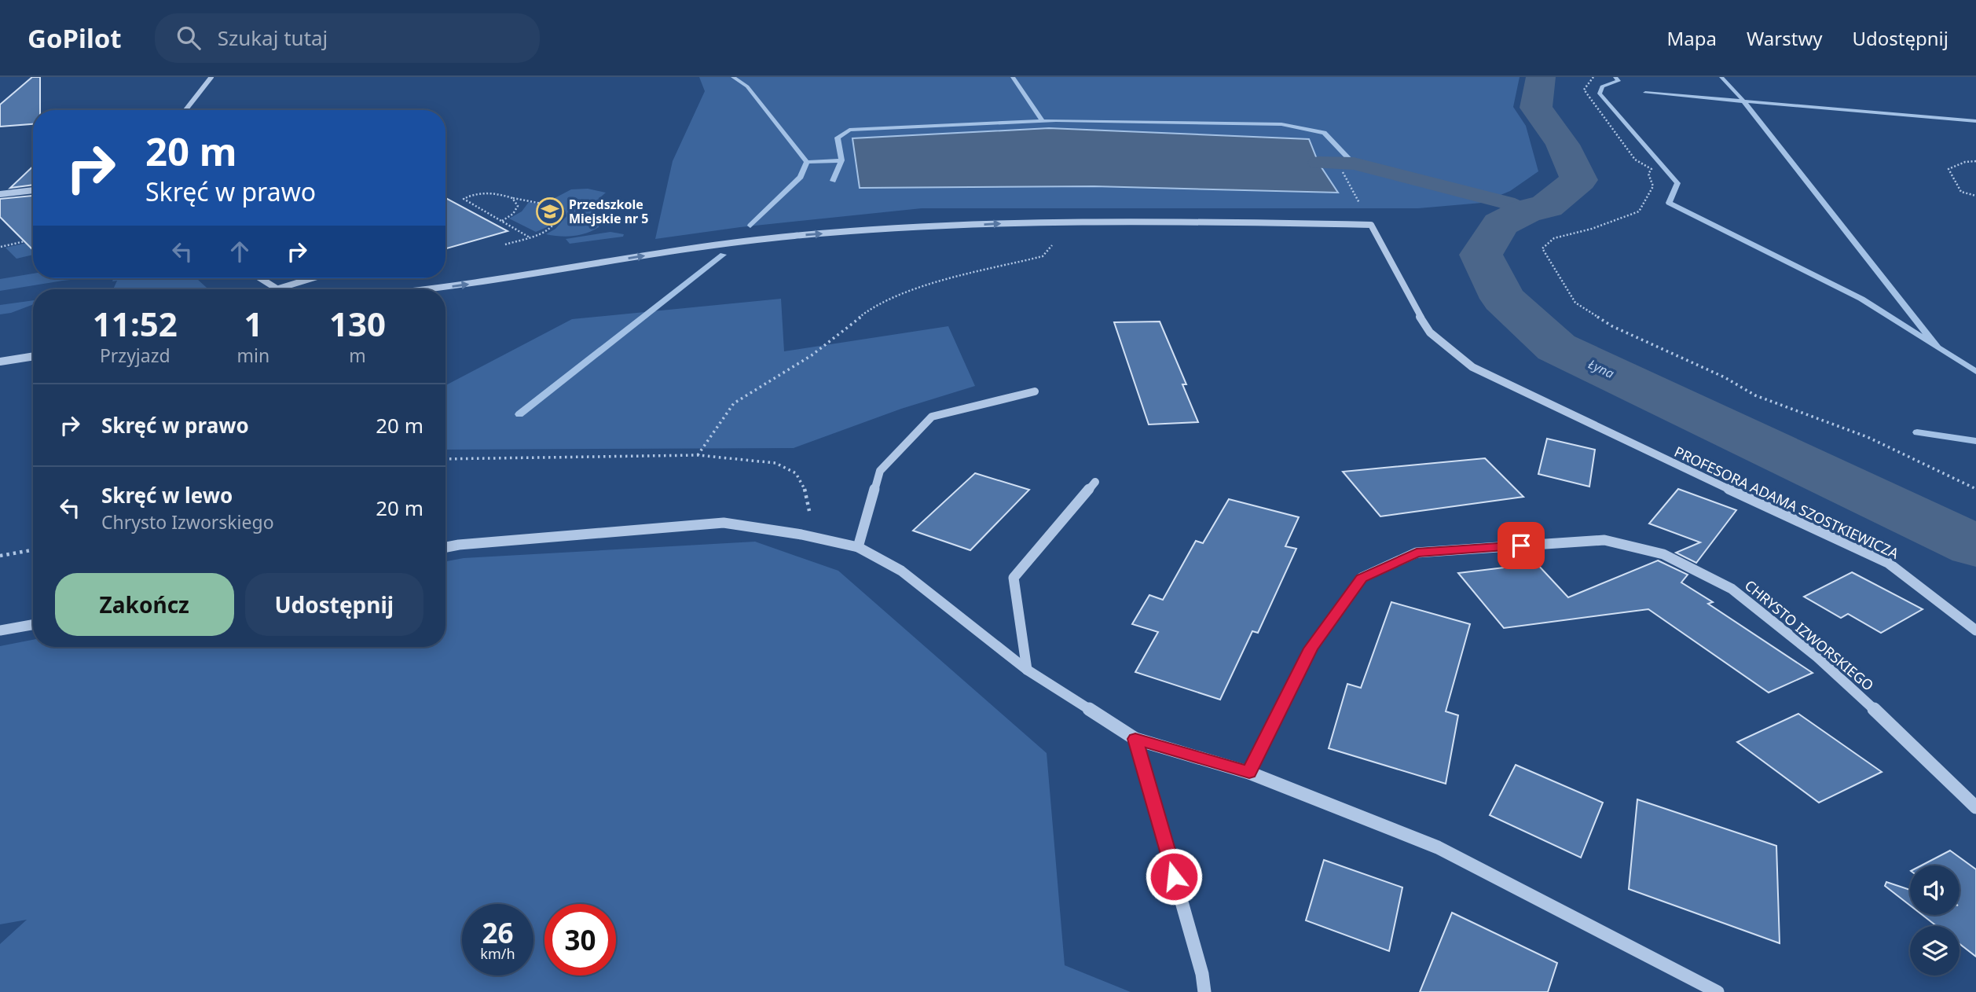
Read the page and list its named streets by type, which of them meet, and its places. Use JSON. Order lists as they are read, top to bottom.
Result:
{
  "streets": {
    "street": ["PROFESORA ADAMA SZOSTKIEWICZA", "CHRYSTO IZWORSKIEGO"]
  },
  "water": ["Łyna"],
  "places": {
    "school or university": ["Przedszkole Miejskie nr 5"]
  },
  "page": {
    "header": "GoPilot",
    "search": "Szukaj tutaj",
    "nav": ["Mapa", "Warstwy", "Udostępnij"],
    "turn": ["20 m", "Skręć w prawo"],
    "eta": [
      "11:52",
      "Przyjazd",
      "1",
      "min",
      "130",
      "m"
    ],
    "list": [
      {
        "name": "Skręć w prawo",
        "value": "20 m"
      },
      {
        "name": "Skręć w lewo",
        "note": "Chrysto Izworskiego",
        "value": "20 m"
      }
    ],
    "buttons": ["Zakończ", "Udostępnij"],
    "speed": "26 km/h",
    "limit": "30"
  }
}
